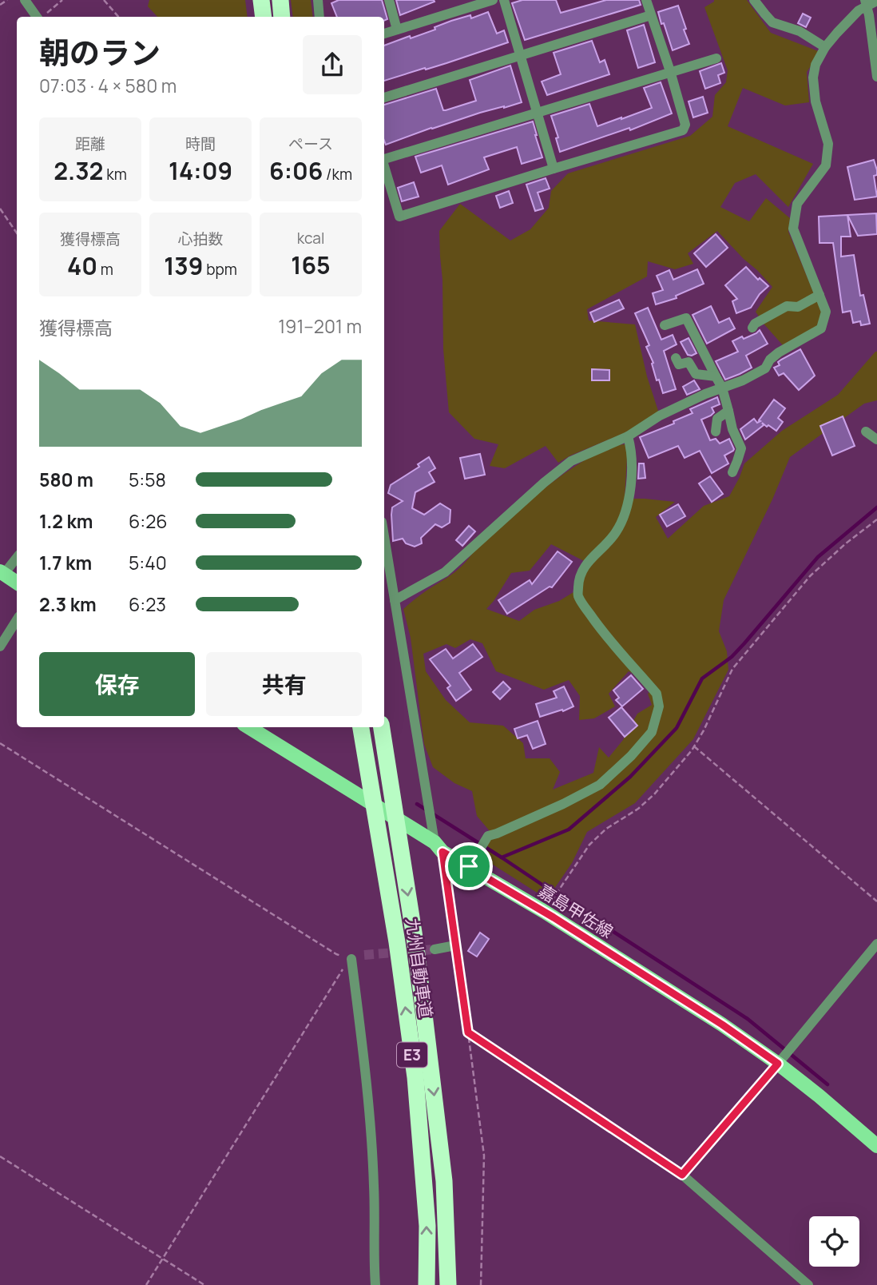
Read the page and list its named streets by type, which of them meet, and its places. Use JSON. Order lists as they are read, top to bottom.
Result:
{
  "streets": {
    "highway": ["九州自動車道", "E3"],
    "main road": ["嘉島甲佐線"]
  },
  "page": {
    "heading": ["朝のラン", "07:03 · 4 × 580 m"],
    "stats": [
      ["距離", "2.32 km"],
      ["時間", "14:09"],
      ["ペース", "6:06 /km"],
      ["獲得標高", "40 m"],
      ["心拍数", "139 bpm"],
      ["kcal", "165"]
    ],
    "chart": ["獲得標高", "191–201 m"],
    "list": [
      {
        "name": "580 m",
        "note": "5:58"
      },
      {
        "name": "1.2 km",
        "note": "6:26"
      },
      {
        "name": "1.7 km",
        "note": "5:40"
      },
      {
        "name": "2.3 km",
        "note": "6:23"
      }
    ],
    "buttons": ["保存", "共有"]
  }
}
